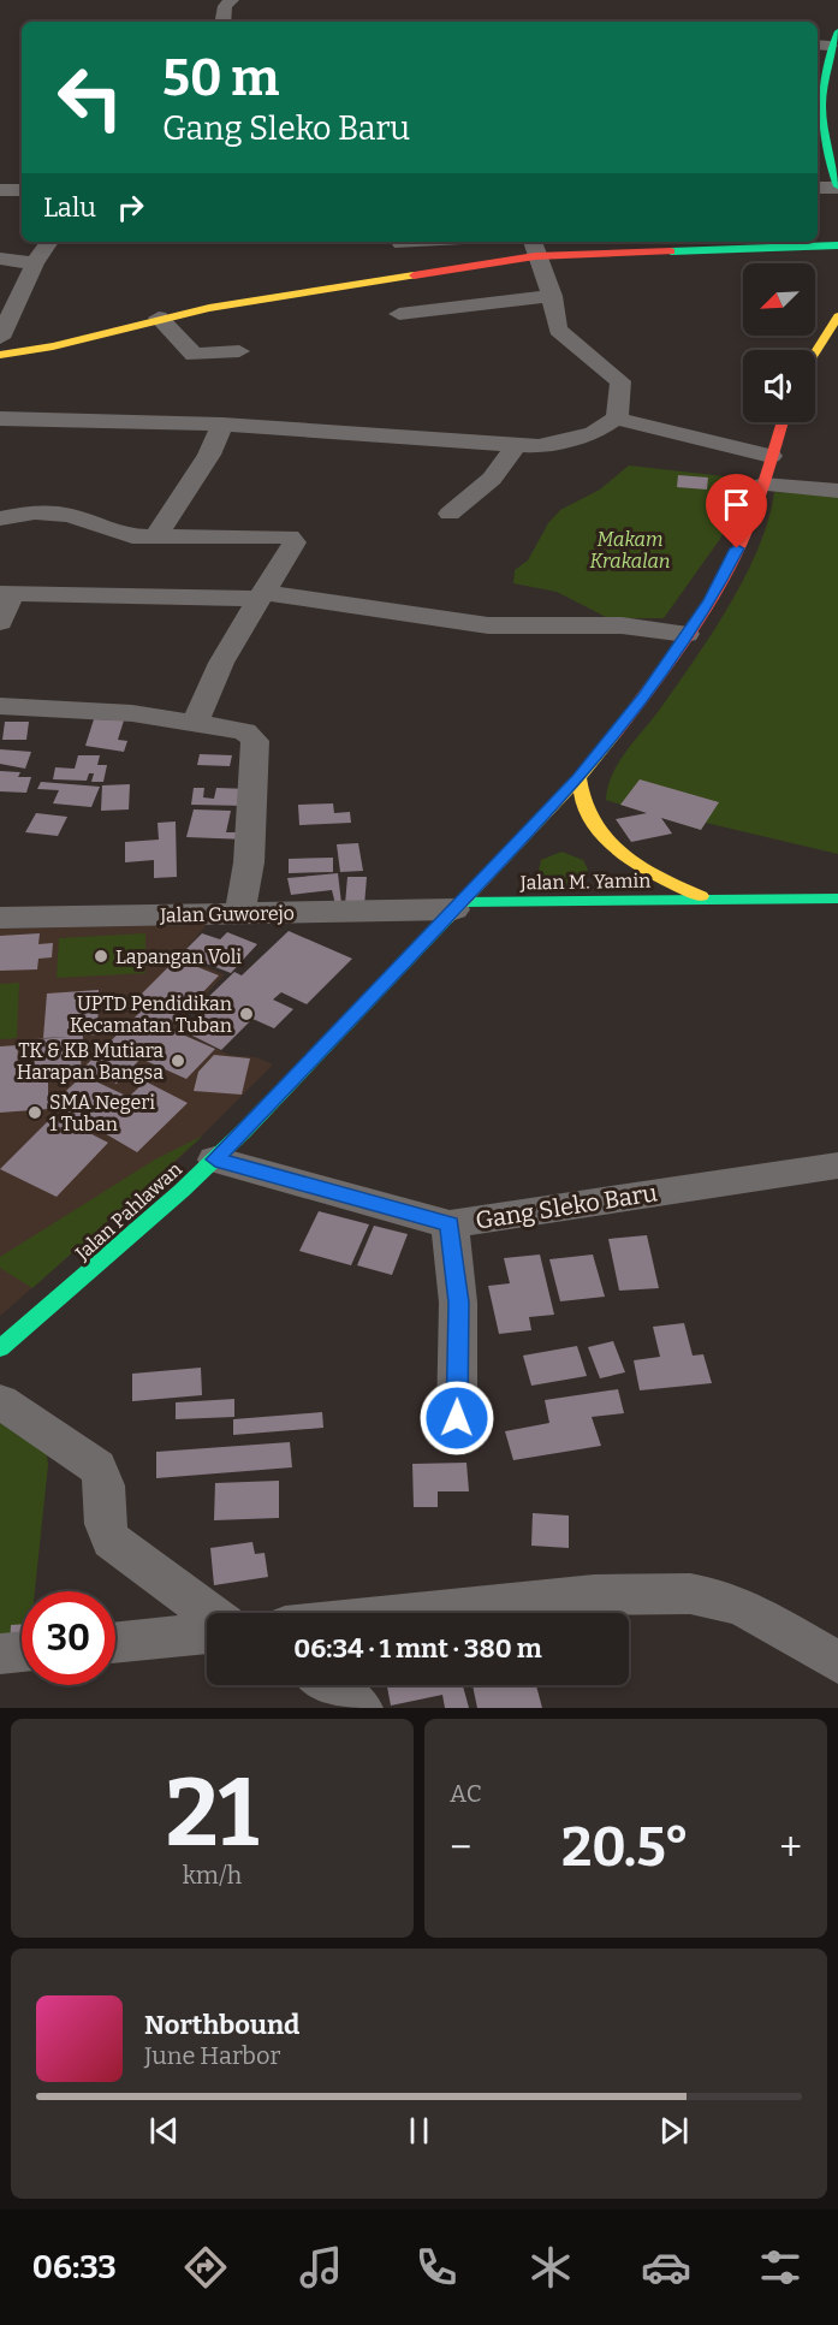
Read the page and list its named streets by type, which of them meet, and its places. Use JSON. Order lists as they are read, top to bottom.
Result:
{
  "streets": {
    "main road": ["Jalan M. Yamin", "Jalan Pahlawan"],
    "street": ["Jalan Guworejo", "Gang Sleko Baru"]
  },
  "crossings": [
    ["Jalan M. Yamin", "Jalan Guworejo"],
    ["Jalan M. Yamin", "Jalan Pahlawan"],
    ["Jalan Guworejo", "Jalan Pahlawan"],
    ["Gang Sleko Baru", "Jalan Pahlawan"]
  ],
  "parks": ["Makam Krakalan"],
  "places": [
    "Lapangan Voli",
    "UPTD Pendidikan Kecamatan Tuban",
    "TK & KB Mutiara Harapan Bangsa",
    "SMA Negeri 1 Tuban"
  ],
  "north": "bottom left",
  "page": {
    "turn": ["50 m", "Gang Sleko Baru"],
    "then": "Lalu",
    "limit": "30",
    "trip": "06:34 · 1 mnt · 380 m",
    "tile": [
      ["21", "km/h"],
      "AC"
    ],
    "heat": ["−", "20.5°", "+"],
    "song": ["Northbound", "June Harbor"],
    "tabs": "06:33"
  }
}
